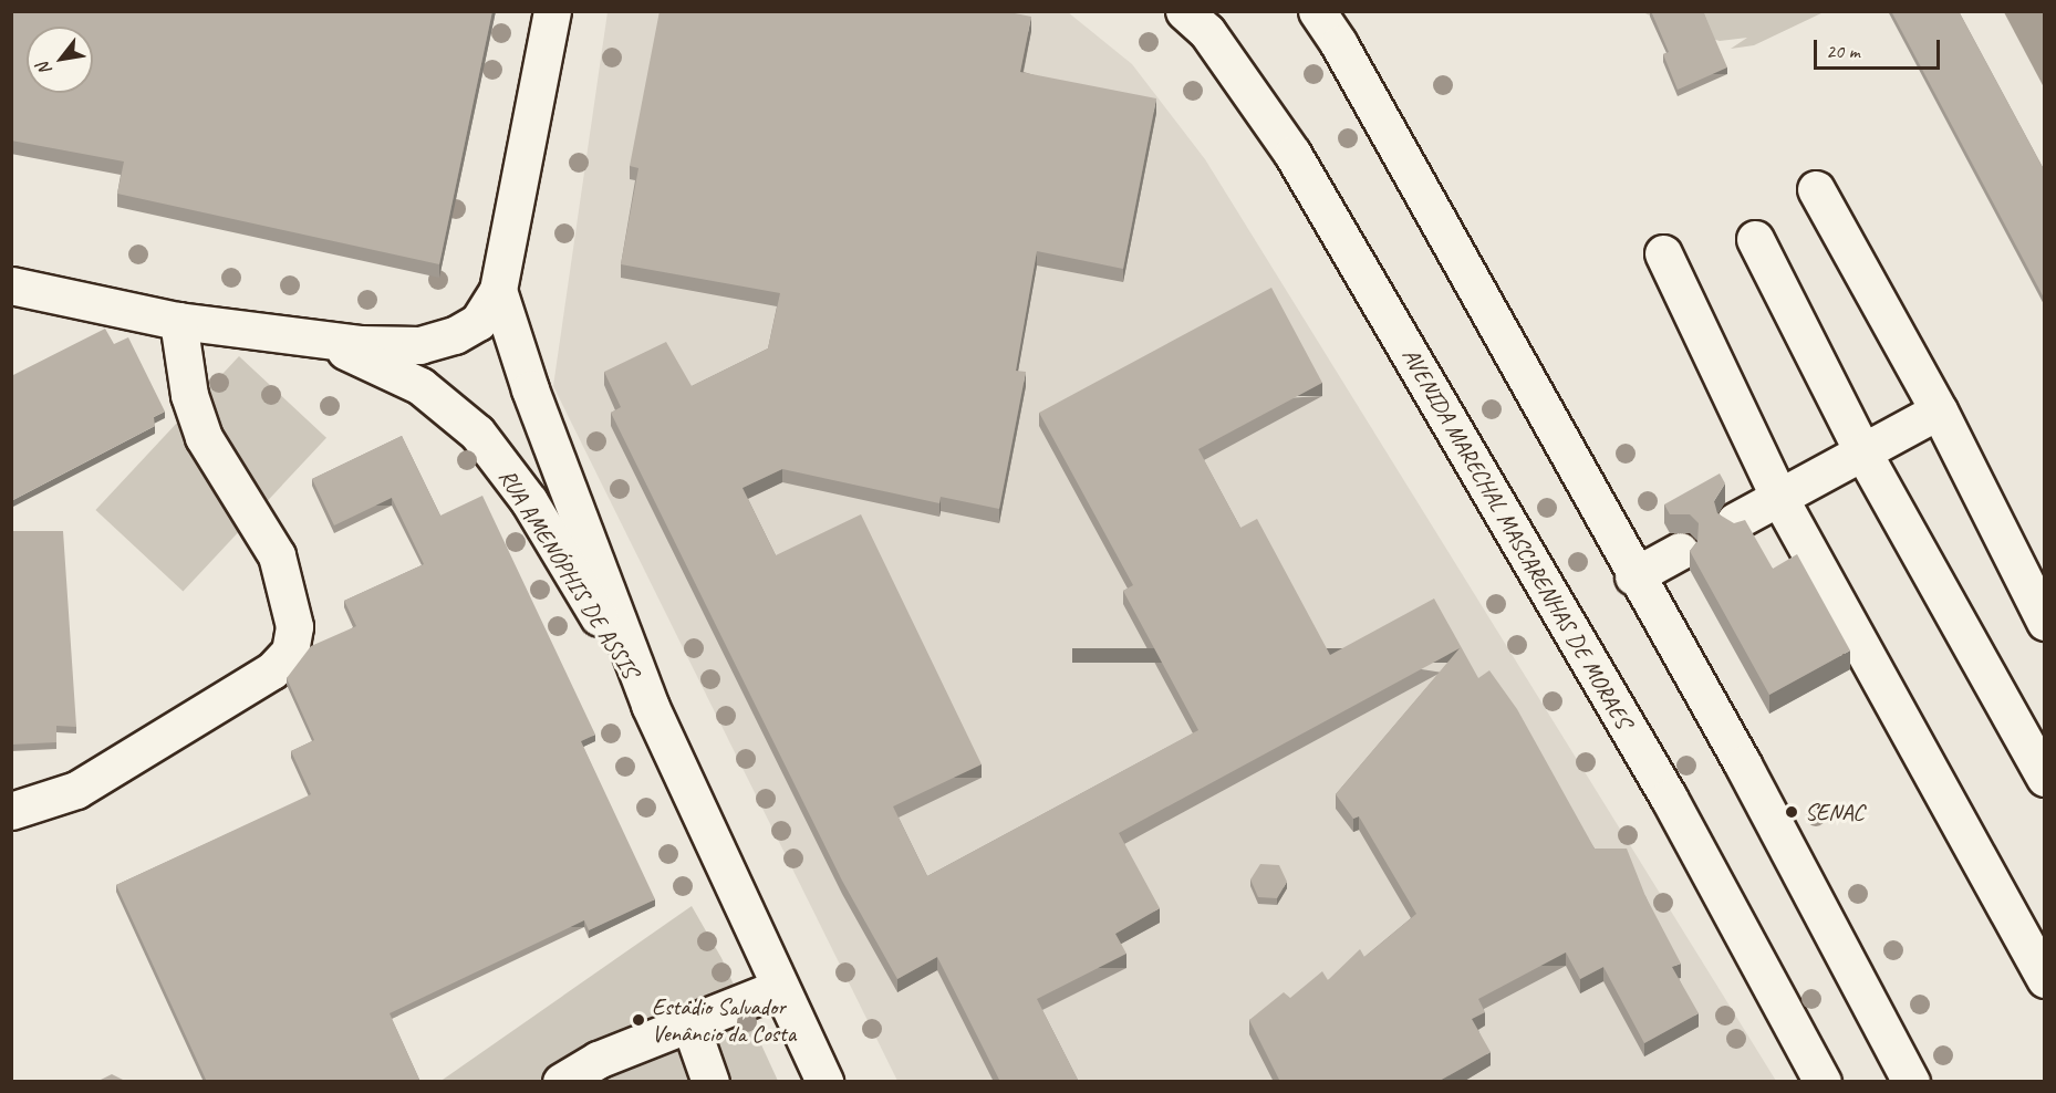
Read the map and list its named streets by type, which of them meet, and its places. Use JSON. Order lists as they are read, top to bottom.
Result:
{
  "streets": {
    "main road": ["AVENIDA MARECHAL MASCARENHAS DE MORAES", "RUA AMENÓPHIS DE ASSIS"]
  },
  "places": ["SENAC", "Estádio Salvador Venâncio da Costa"],
  "scale_bar": "20 m",
  "north": "bottom left"
}
